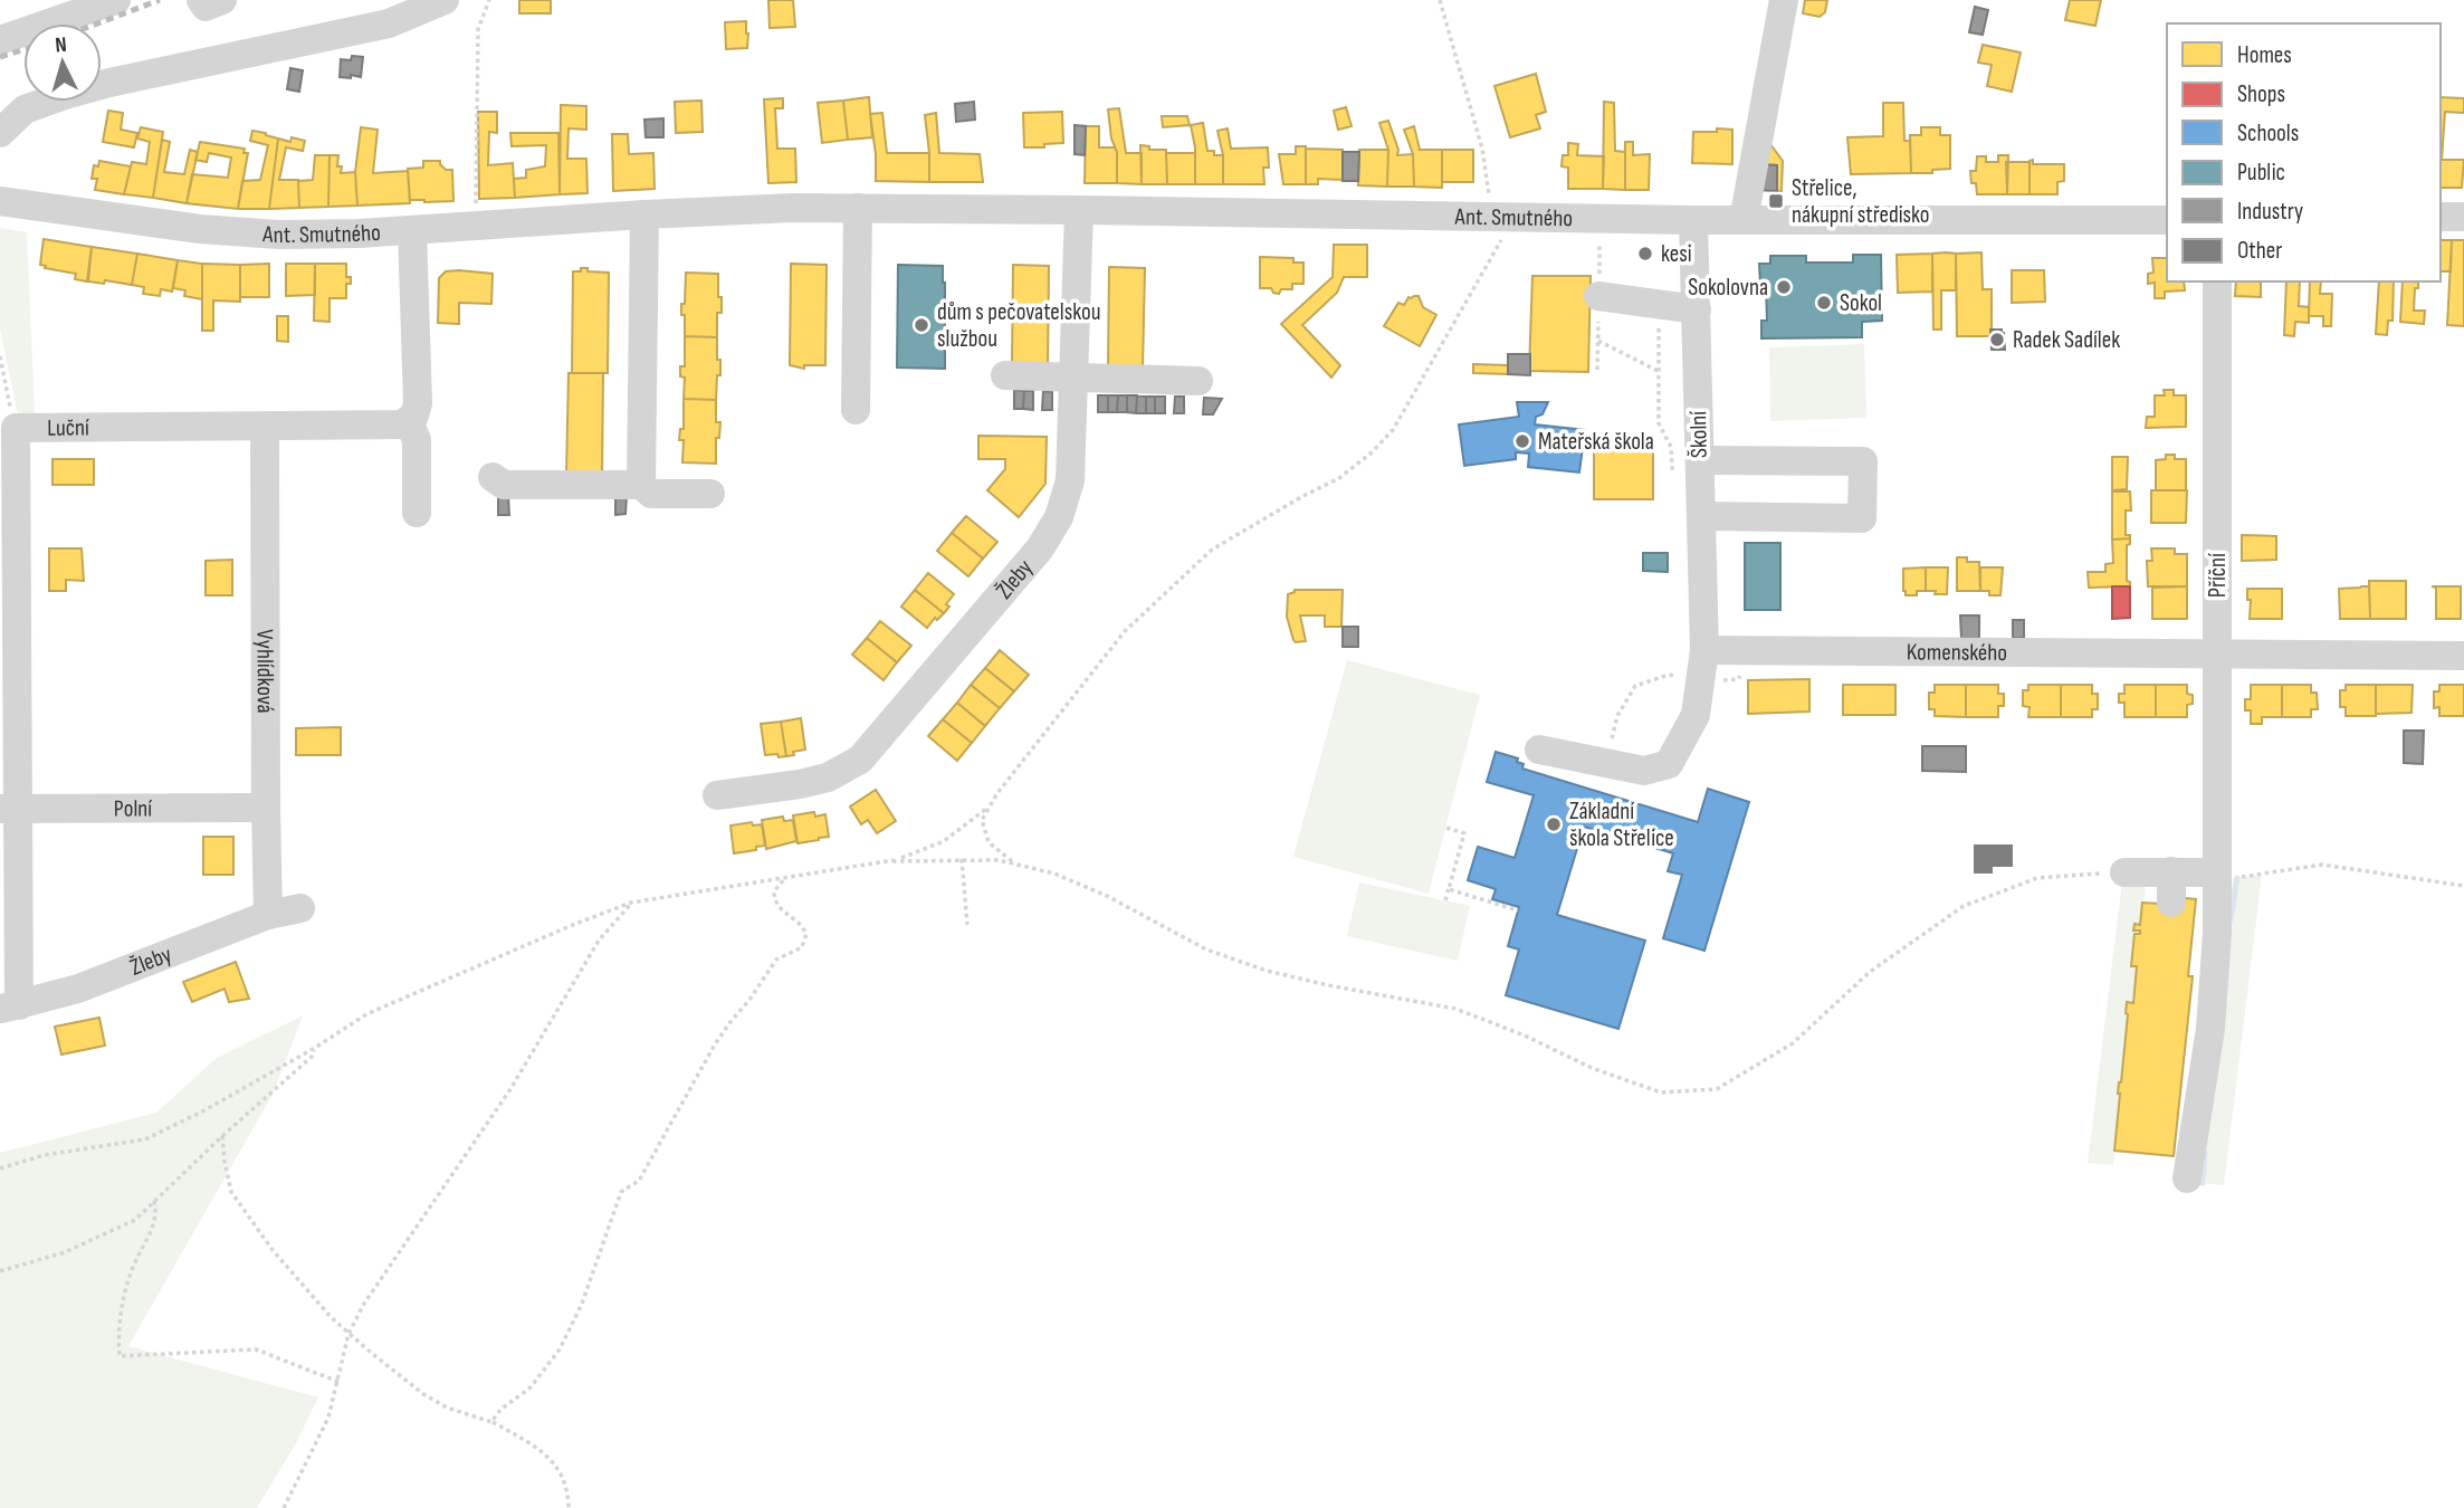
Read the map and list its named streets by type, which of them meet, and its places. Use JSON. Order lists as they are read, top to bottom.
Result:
{
  "streets": {
    "street": [
      "Ant. Smutného",
      "Luční",
      "Školní",
      "Příční",
      "Žleby",
      "Komenského",
      "Vyhlídková",
      "Polní"
    ]
  },
  "crossings": [
    ["Ant. Smutného", "Školní"],
    ["Ant. Smutného", "Žleby"],
    ["Luční", "Žleby"],
    ["Luční", "Vyhlídková"],
    ["Luční", "Polní"],
    ["Školní", "Komenského"],
    ["Příční", "Komenského"],
    ["Žleby", "Vyhlídková"],
    ["Vyhlídková", "Polní"]
  ],
  "places": {
    "transit": ["Střelice, nákupní středisko"],
    "other": [
      "kesi",
      "Sokolovna",
      "Sokol",
      "dům s pečovatelskou službou",
      "Radek Sadílek",
      "Mateřská škola",
      "Základní škola Střelice"
    ]
  },
  "legend": [
    "Homes",
    "Shops",
    "Schools",
    "Public",
    "Industry",
    "Other"
  ],
  "north": "top"
}
